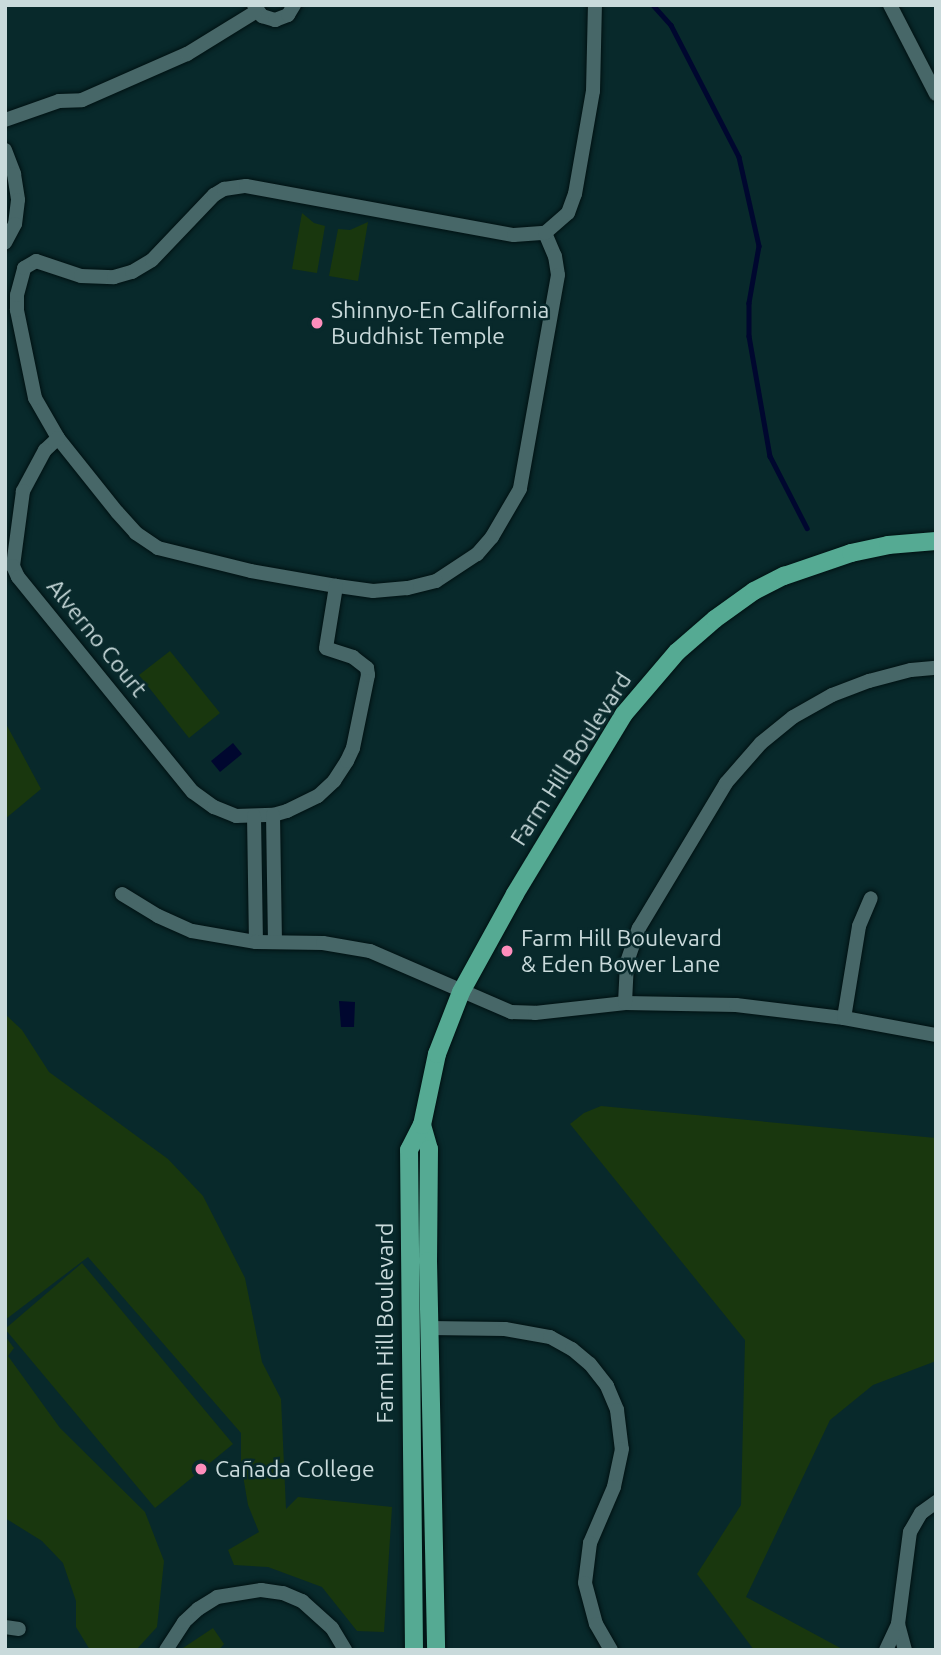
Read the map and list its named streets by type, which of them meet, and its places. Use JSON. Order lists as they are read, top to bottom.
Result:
{
  "streets": {
    "main road": ["Farm Hill Boulevard"],
    "street": ["Alverno Court"]
  },
  "places": ["Shinnyo-En California Buddhist Temple", "Farm Hill Boulevard & Eden Bower Lane", "Cañada College"]
}
